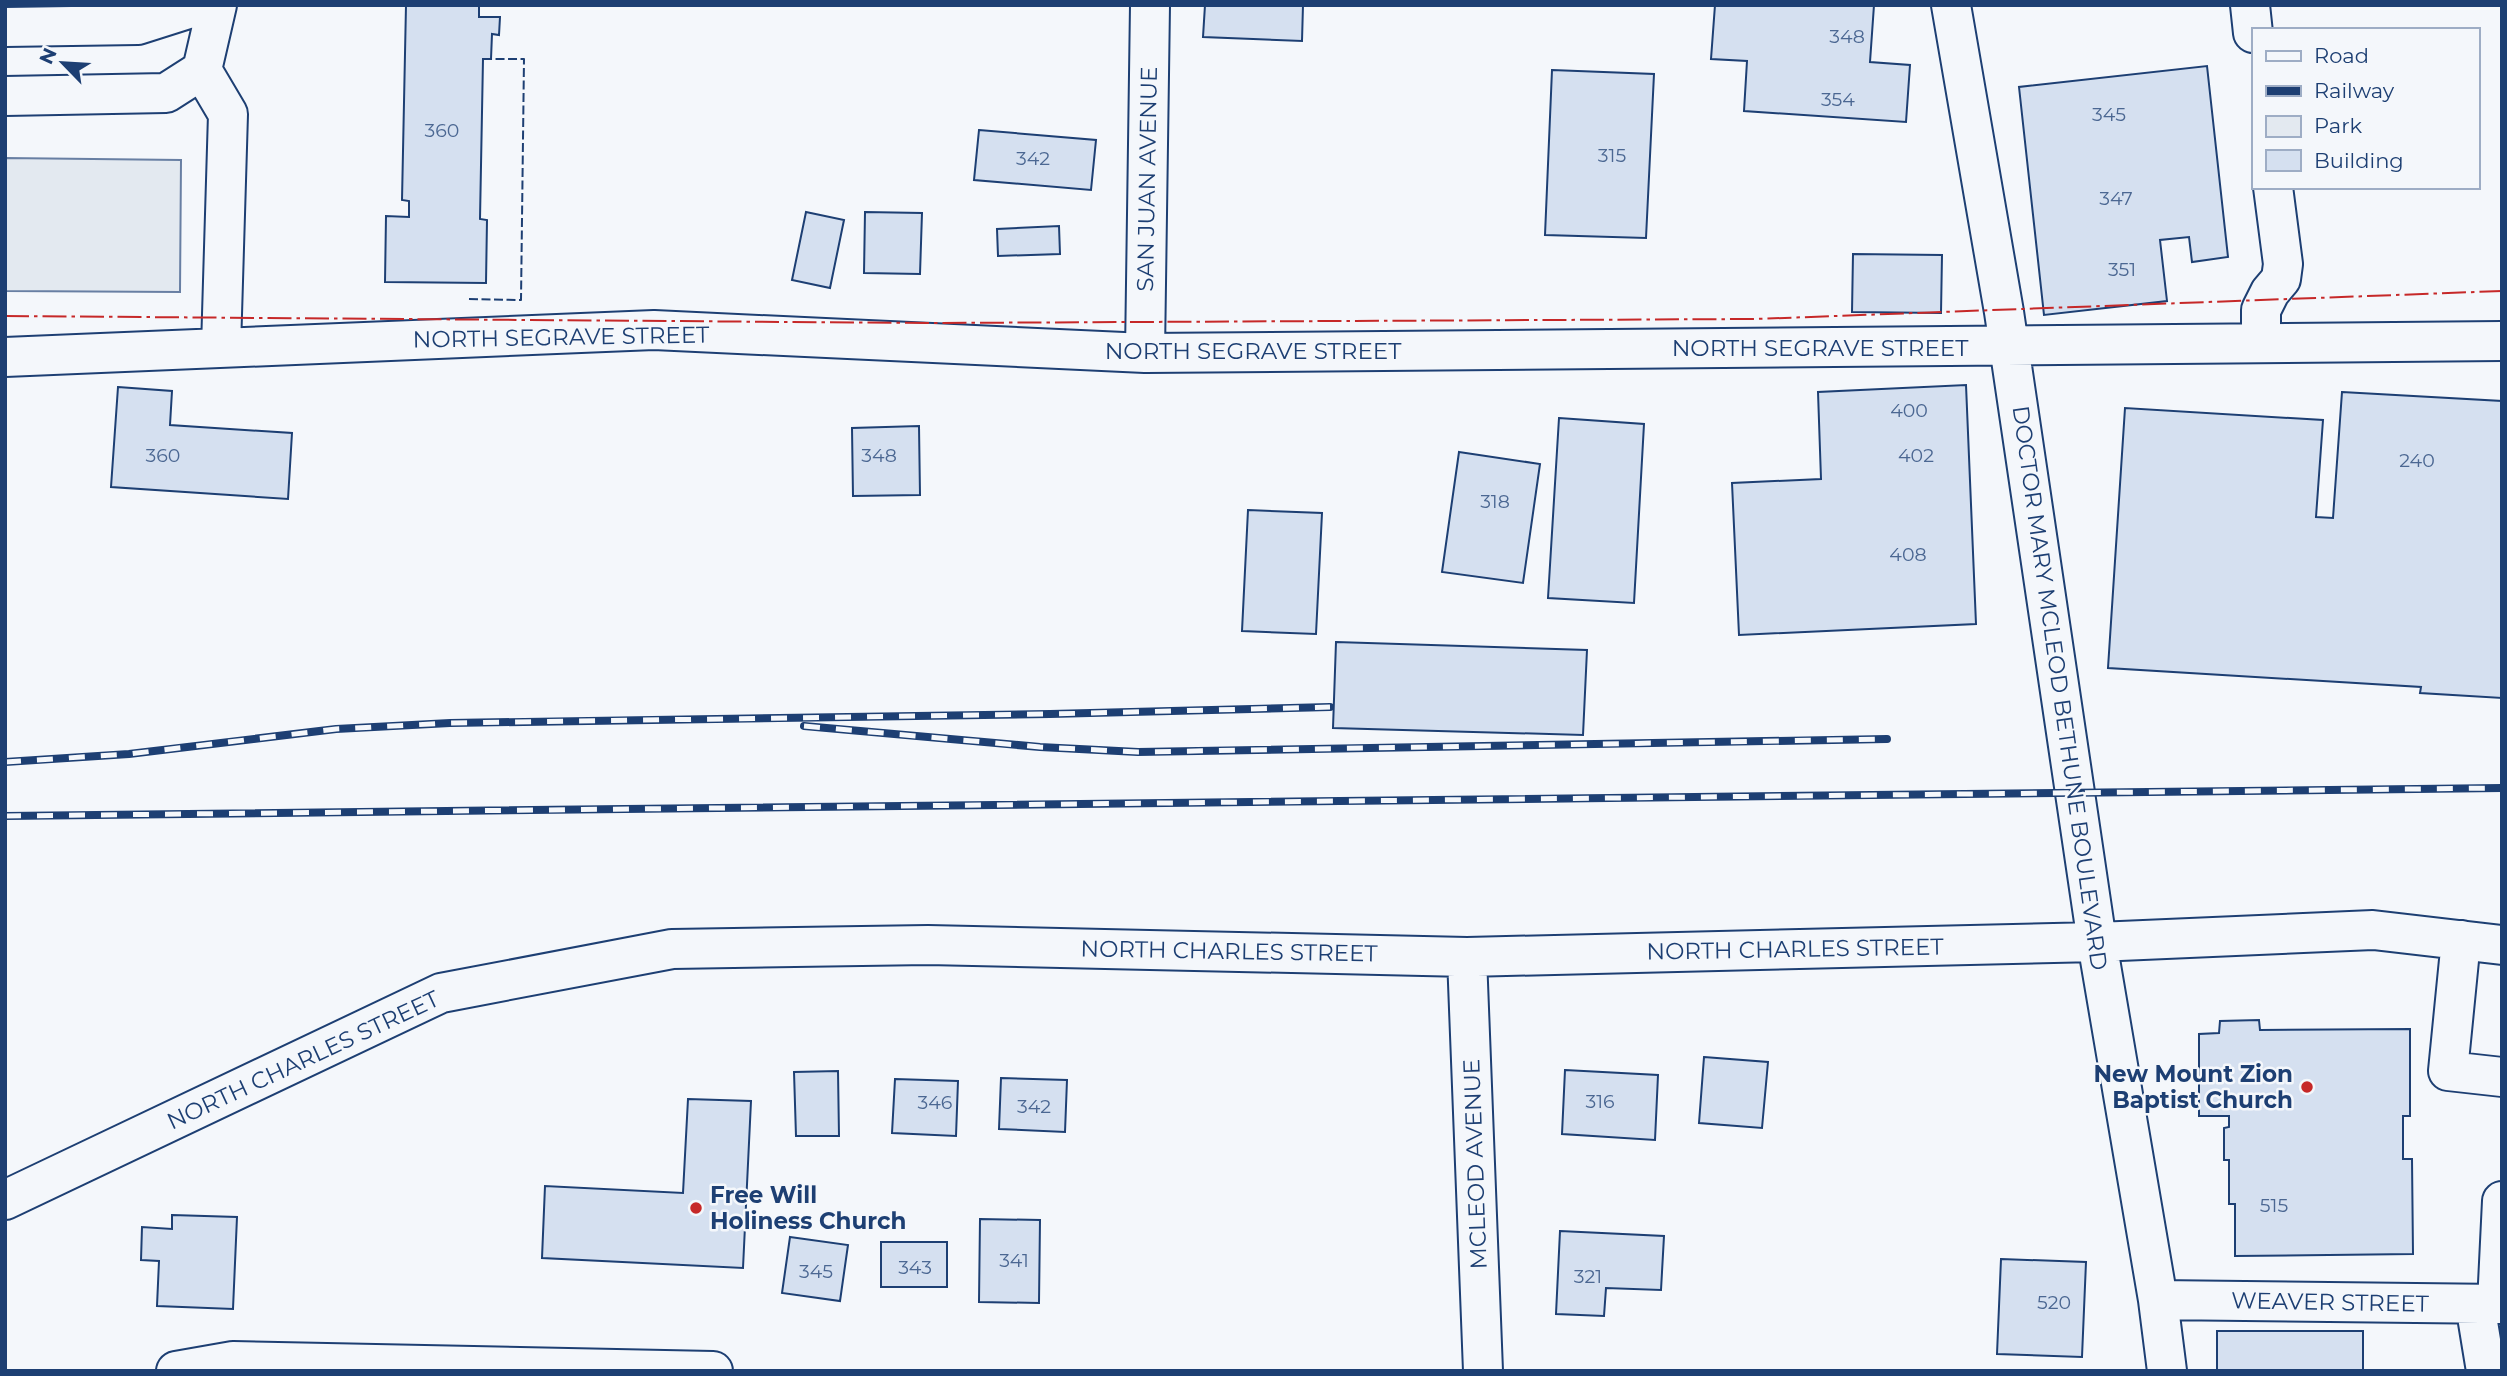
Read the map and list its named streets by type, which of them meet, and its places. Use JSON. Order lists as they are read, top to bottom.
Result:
{
  "streets": {
    "street": [
      "SAN JUAN AVENUE",
      "NORTH SEGRAVE STREET",
      "DOCTOR MARY MCLEOD BETHUNE BOULEVARD",
      "NORTH CHARLES STREET",
      "MCLEOD AVENUE",
      "WEAVER STREET"
    ]
  },
  "crossings": [
    ["SAN JUAN AVENUE", "NORTH SEGRAVE STREET"],
    ["NORTH SEGRAVE STREET", "DOCTOR MARY MCLEOD BETHUNE BOULEVARD"],
    ["DOCTOR MARY MCLEOD BETHUNE BOULEVARD", "NORTH CHARLES STREET"],
    ["DOCTOR MARY MCLEOD BETHUNE BOULEVARD", "WEAVER STREET"],
    ["NORTH CHARLES STREET", "MCLEOD AVENUE"]
  ],
  "places": ["New Mount Zion Baptist Church", "Free Will Holiness Church"],
  "house_numbers": [
    "348",
    "354",
    "345",
    "360",
    "315",
    "342",
    "347",
    "351",
    "400",
    "360",
    "348",
    "402",
    "240",
    "318",
    "408",
    "316",
    "346",
    "342",
    "515",
    "341",
    "343",
    "345",
    "321",
    "520"
  ],
  "legend": [
    "Road",
    "Railway",
    "Park",
    "Building"
  ],
  "north": "top left"
}
